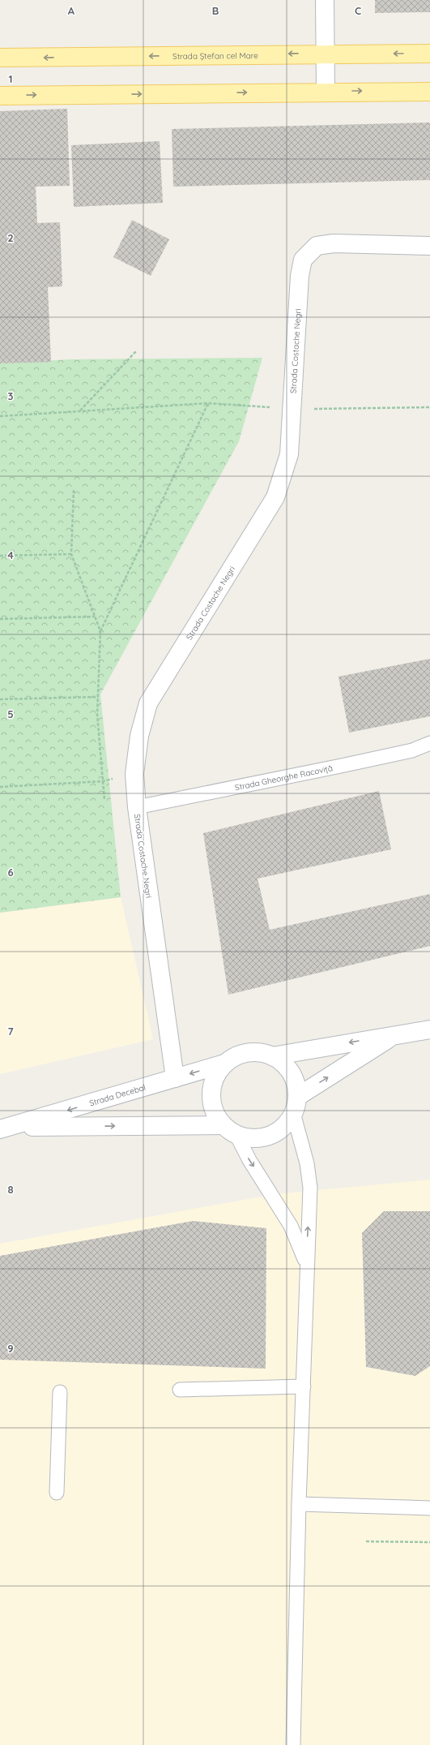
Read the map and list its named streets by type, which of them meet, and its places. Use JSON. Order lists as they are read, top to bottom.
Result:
{
  "streets": {
    "main road": ["Strada Ștefan cel Mare"],
    "street": ["Strada Costache Negri", "Strada Decebal"],
    "lane": ["Strada Gheorghe Racoviță"]
  },
  "crossings": [
    ["Strada Costache Negri", "Strada Gheorghe Racoviță"],
    ["Strada Costache Negri", "Strada Decebal"]
  ],
  "grid": {
    "columns": ["A", "B", "C"],
    "rows": [
      "1",
      "2",
      "3",
      "4",
      "5",
      "6",
      "7",
      "8",
      "9"
    ]
  }
}
